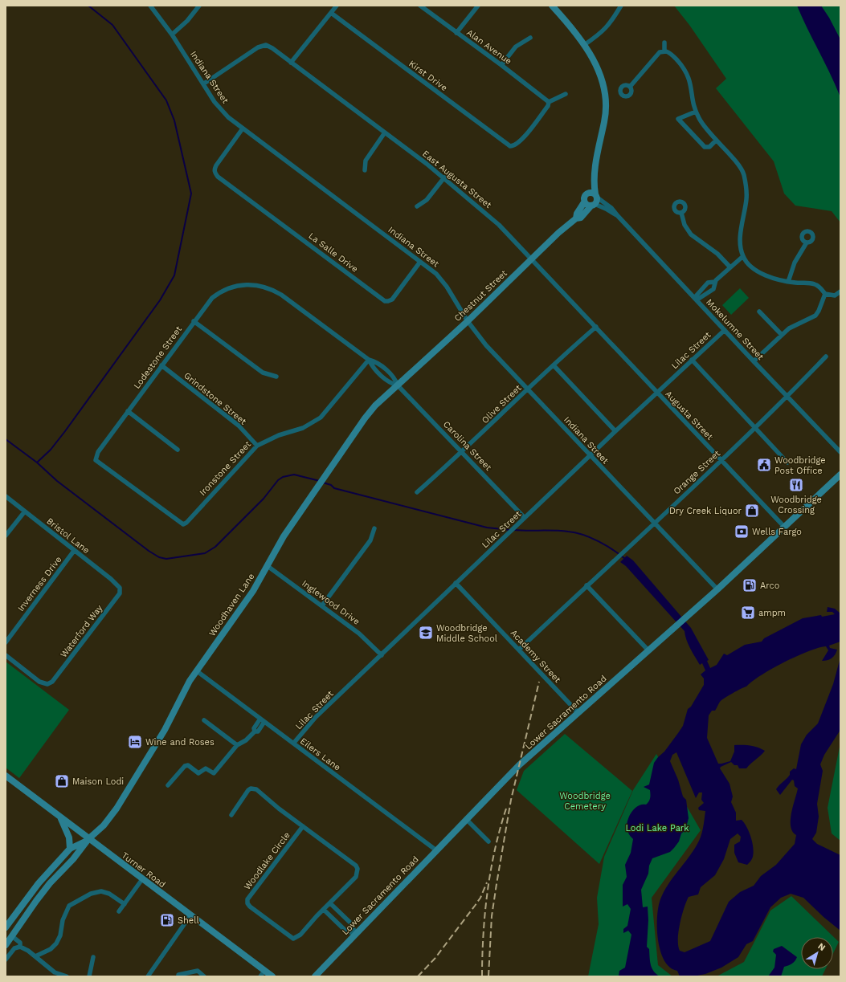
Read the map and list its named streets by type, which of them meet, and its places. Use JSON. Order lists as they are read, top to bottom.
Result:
{
  "streets": {
    "main road": [
      "Chestnut Street",
      "Woodhaven Lane",
      "Lower Sacramento Road",
      "Turner Road"
    ],
    "street": [
      "Alan Avenue",
      "Kirst Drive",
      "Indiana Street",
      "East Augusta Street",
      "La Salle Drive",
      "Mokelumne Street",
      "Lilac Street",
      "Lodestone Street",
      "Grindstone Street",
      "Olive Street",
      "Augusta Street",
      "Carolina Street",
      "Ironstone Street",
      "Orange Street",
      "Bristol Lane",
      "Inverness Drive",
      "Inglewood Drive",
      "Waterford Way",
      "Academy Street",
      "Eilers Lane",
      "Woodlake Circle"
    ]
  },
  "crossings": [
    ["Alan Avenue", "Kirst Drive"],
    ["Indiana Street", "East Augusta Street"],
    ["Indiana Street", "La Salle Drive"],
    ["Indiana Street", "Chestnut Street"],
    ["Indiana Street", "Lilac Street"],
    ["Indiana Street", "Olive Street"],
    ["Indiana Street", "Orange Street"],
    ["Indiana Street", "Lower Sacramento Road"],
    ["East Augusta Street", "Chestnut Street"],
    ["East Augusta Street", "Olive Street"],
    ["East Augusta Street", "Augusta Street"],
    ["Chestnut Street", "Mokelumne Street"],
    ["Chestnut Street", "Carolina Street"],
    ["Chestnut Street", "Woodhaven Lane"],
    ["Mokelumne Street", "Lilac Street"],
    ["Mokelumne Street", "Orange Street"],
    ["Lilac Street", "Augusta Street"],
    ["Lilac Street", "Carolina Street"],
    ["Lilac Street", "Inglewood Drive"],
    ["Lilac Street", "Academy Street"],
    ["Lilac Street", "Eilers Lane"],
    ["Lodestone Street", "Grindstone Street"],
    ["Lodestone Street", "Carolina Street"],
    ["Lodestone Street", "Ironstone Street"],
    ["Grindstone Street", "Ironstone Street"],
    ["Olive Street", "Augusta Street"],
    ["Olive Street", "Carolina Street"],
    ["Augusta Street", "Orange Street"],
    ["Augusta Street", "Lower Sacramento Road"],
    ["Carolina Street", "Ironstone Street"],
    ["Carolina Street", "Woodhaven Lane"],
    ["Orange Street", "Academy Street"],
    ["Bristol Lane", "Inverness Drive"],
    ["Bristol Lane", "Waterford Way"],
    ["Inglewood Drive", "Woodhaven Lane"],
    ["Woodhaven Lane", "Eilers Lane"],
    ["Woodhaven Lane", "Turner Road"],
    ["Academy Street", "Lower Sacramento Road"],
    ["Lower Sacramento Road", "Eilers Lane"]
  ],
  "parks": ["Woodbridge Cemetery", "Lodi Lake Park"],
  "places": {
    "public building": ["Woodbridge Post Office"],
    "restaurant": ["Woodbridge Crossing"],
    "shop": ["Dry Creek Liquor", "Maison Lodi"],
    "bank": ["Wells Fargo"],
    "fuel station": ["Arco", "Shell"],
    "supermarket": ["ampm"],
    "school or university": ["Woodbridge Middle School"],
    "hotel": ["Wine and Roses"]
  },
  "north": "top right"
}
